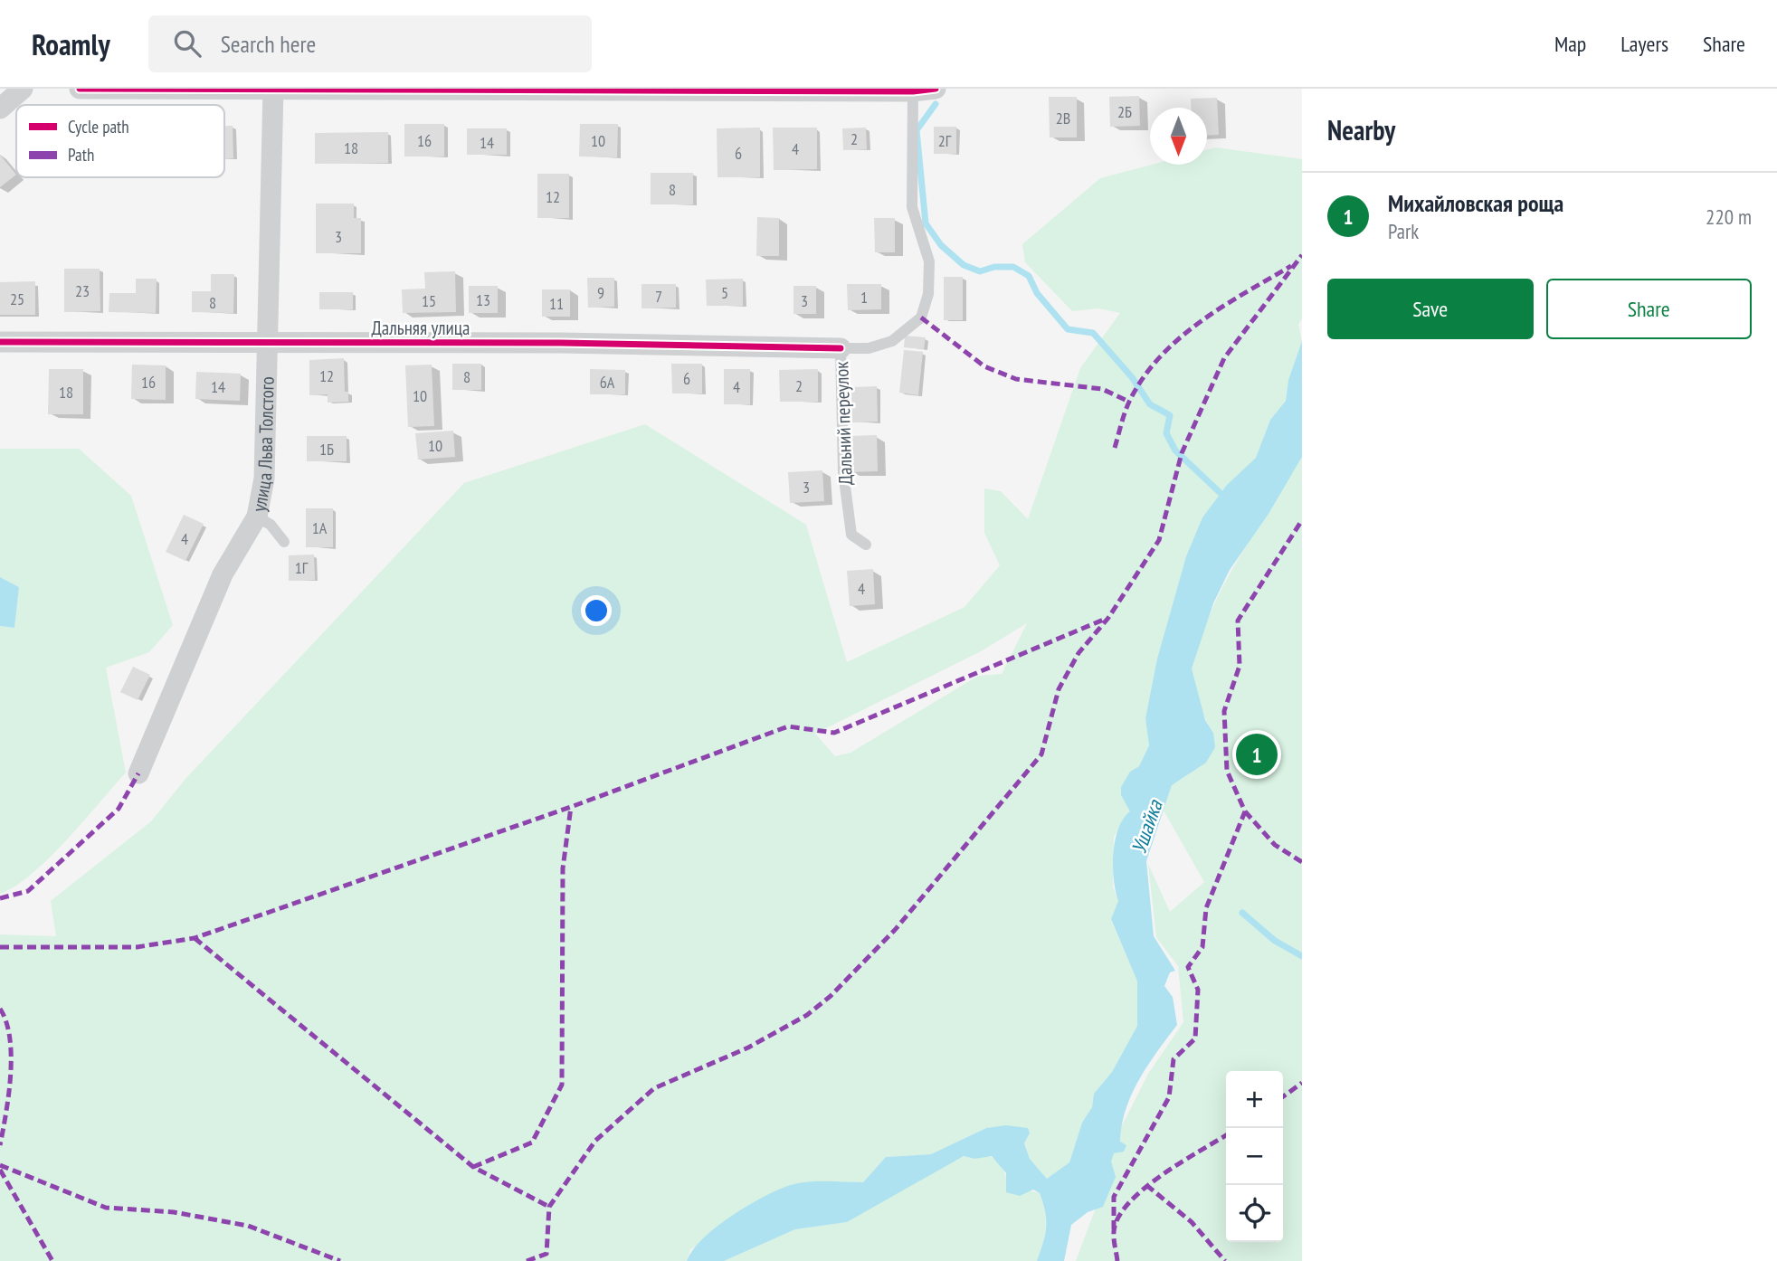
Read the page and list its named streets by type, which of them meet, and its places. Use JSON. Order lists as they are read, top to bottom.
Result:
{
  "streets": {
    "street": ["Дальняя улица", "улица Льва Толстого"],
    "lane": ["Дальний переулок"]
  },
  "crossings": [
    ["Дальняя улица", "Дальний переулок"],
    ["Дальняя улица", "улица Льва Толстого"]
  ],
  "water": ["Ушайка"],
  "house_numbers": [
    "2Б",
    "2В",
    "2",
    "16",
    "10",
    "2Г",
    "14",
    "18",
    "4",
    "6",
    "8",
    "12",
    "3",
    "23",
    "9",
    "5",
    "7",
    "1",
    "25",
    "13",
    "15",
    "3",
    "8",
    "11",
    "12",
    "8",
    "6",
    "16",
    "6А",
    "2",
    "14",
    "4",
    "18",
    "10",
    "10",
    "1Б",
    "3",
    "1А",
    "4",
    "1Г",
    "4"
  ],
  "legend": ["Cycle path", "Path"],
  "north": "bottom",
  "page": {
    "header": "Roamly",
    "search": "Search here",
    "nav": ["Map", "Layers", "Share"],
    "heading": "Nearby",
    "list": [
      {
        "mark": "1",
        "name": "Михайловская роща",
        "note": "Park",
        "value": "220 m"
      }
    ],
    "buttons": ["Save", "Share"],
    "pins": "1",
    "map_buttons": ["+", "−"]
  }
}
